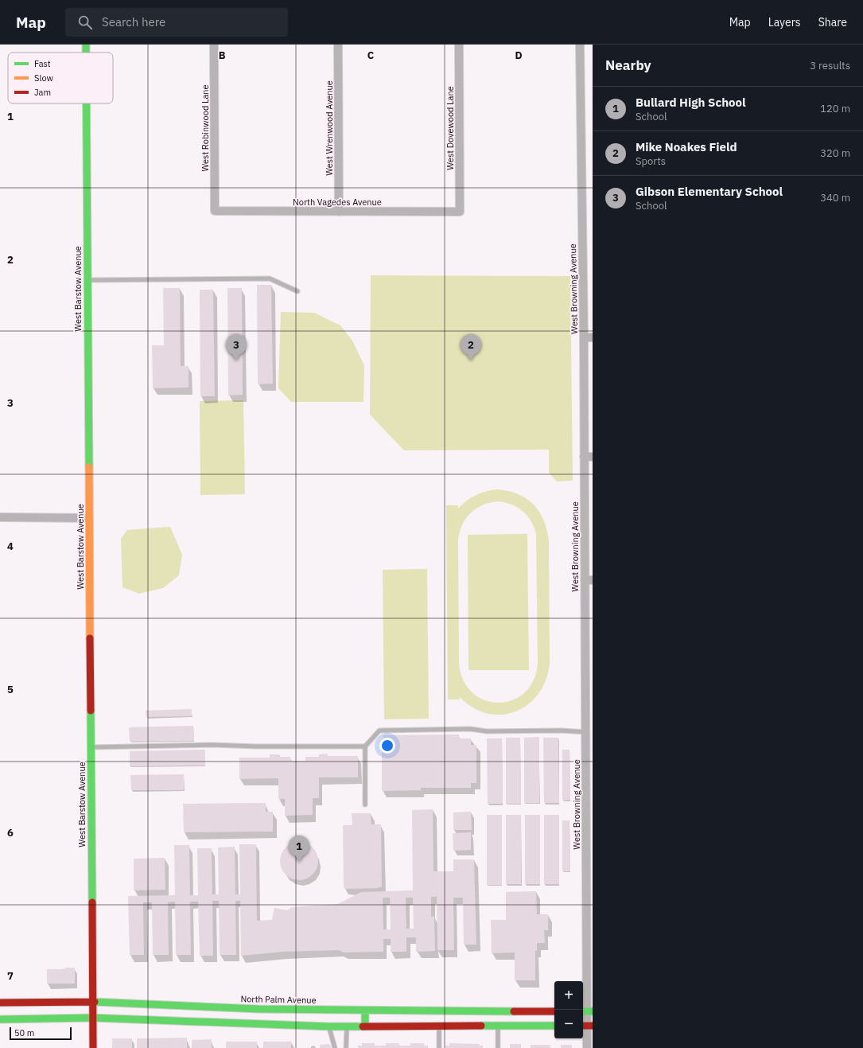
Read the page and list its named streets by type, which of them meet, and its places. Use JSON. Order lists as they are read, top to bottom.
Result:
{
  "streets": {
    "main road": ["West Barstow Avenue", "North Palm Avenue"],
    "street": [
      "West Robinwood Lane",
      "West Wrenwood Avenue",
      "West Dovewood Lane",
      "North Vagedes Avenue",
      "West Browning Avenue"
    ]
  },
  "crossings": [
    ["West Robinwood Lane", "North Vagedes Avenue"],
    ["West Wrenwood Avenue", "North Vagedes Avenue"],
    ["West Dovewood Lane", "North Vagedes Avenue"],
    ["West Barstow Avenue", "North Palm Avenue"]
  ],
  "legend": ["Fast", "Slow", "Jam"],
  "scale_bar": "50 m",
  "page": {
    "header": "Map",
    "search": "Search here",
    "nav": ["Map", "Layers", "Share"],
    "heading": ["Nearby", "3 results"],
    "list": [
      {
        "mark": "1",
        "name": "Bullard High School",
        "note": "School",
        "value": "120 m"
      },
      {
        "mark": "2",
        "name": "Mike Noakes Field",
        "note": "Sports",
        "value": "320 m"
      },
      {
        "mark": "3",
        "name": "Gibson Elementary School",
        "note": "School",
        "value": "340 m"
      }
    ],
    "pins": ["2", "3", "1"],
    "map_buttons": ["+", "−"],
    "scale": "50 m"
  },
  "grid": {
    "columns": ["B", "C", "D"],
    "rows": [
      "1",
      "2",
      "3",
      "4",
      "5",
      "6",
      "7"
    ]
  }
}
